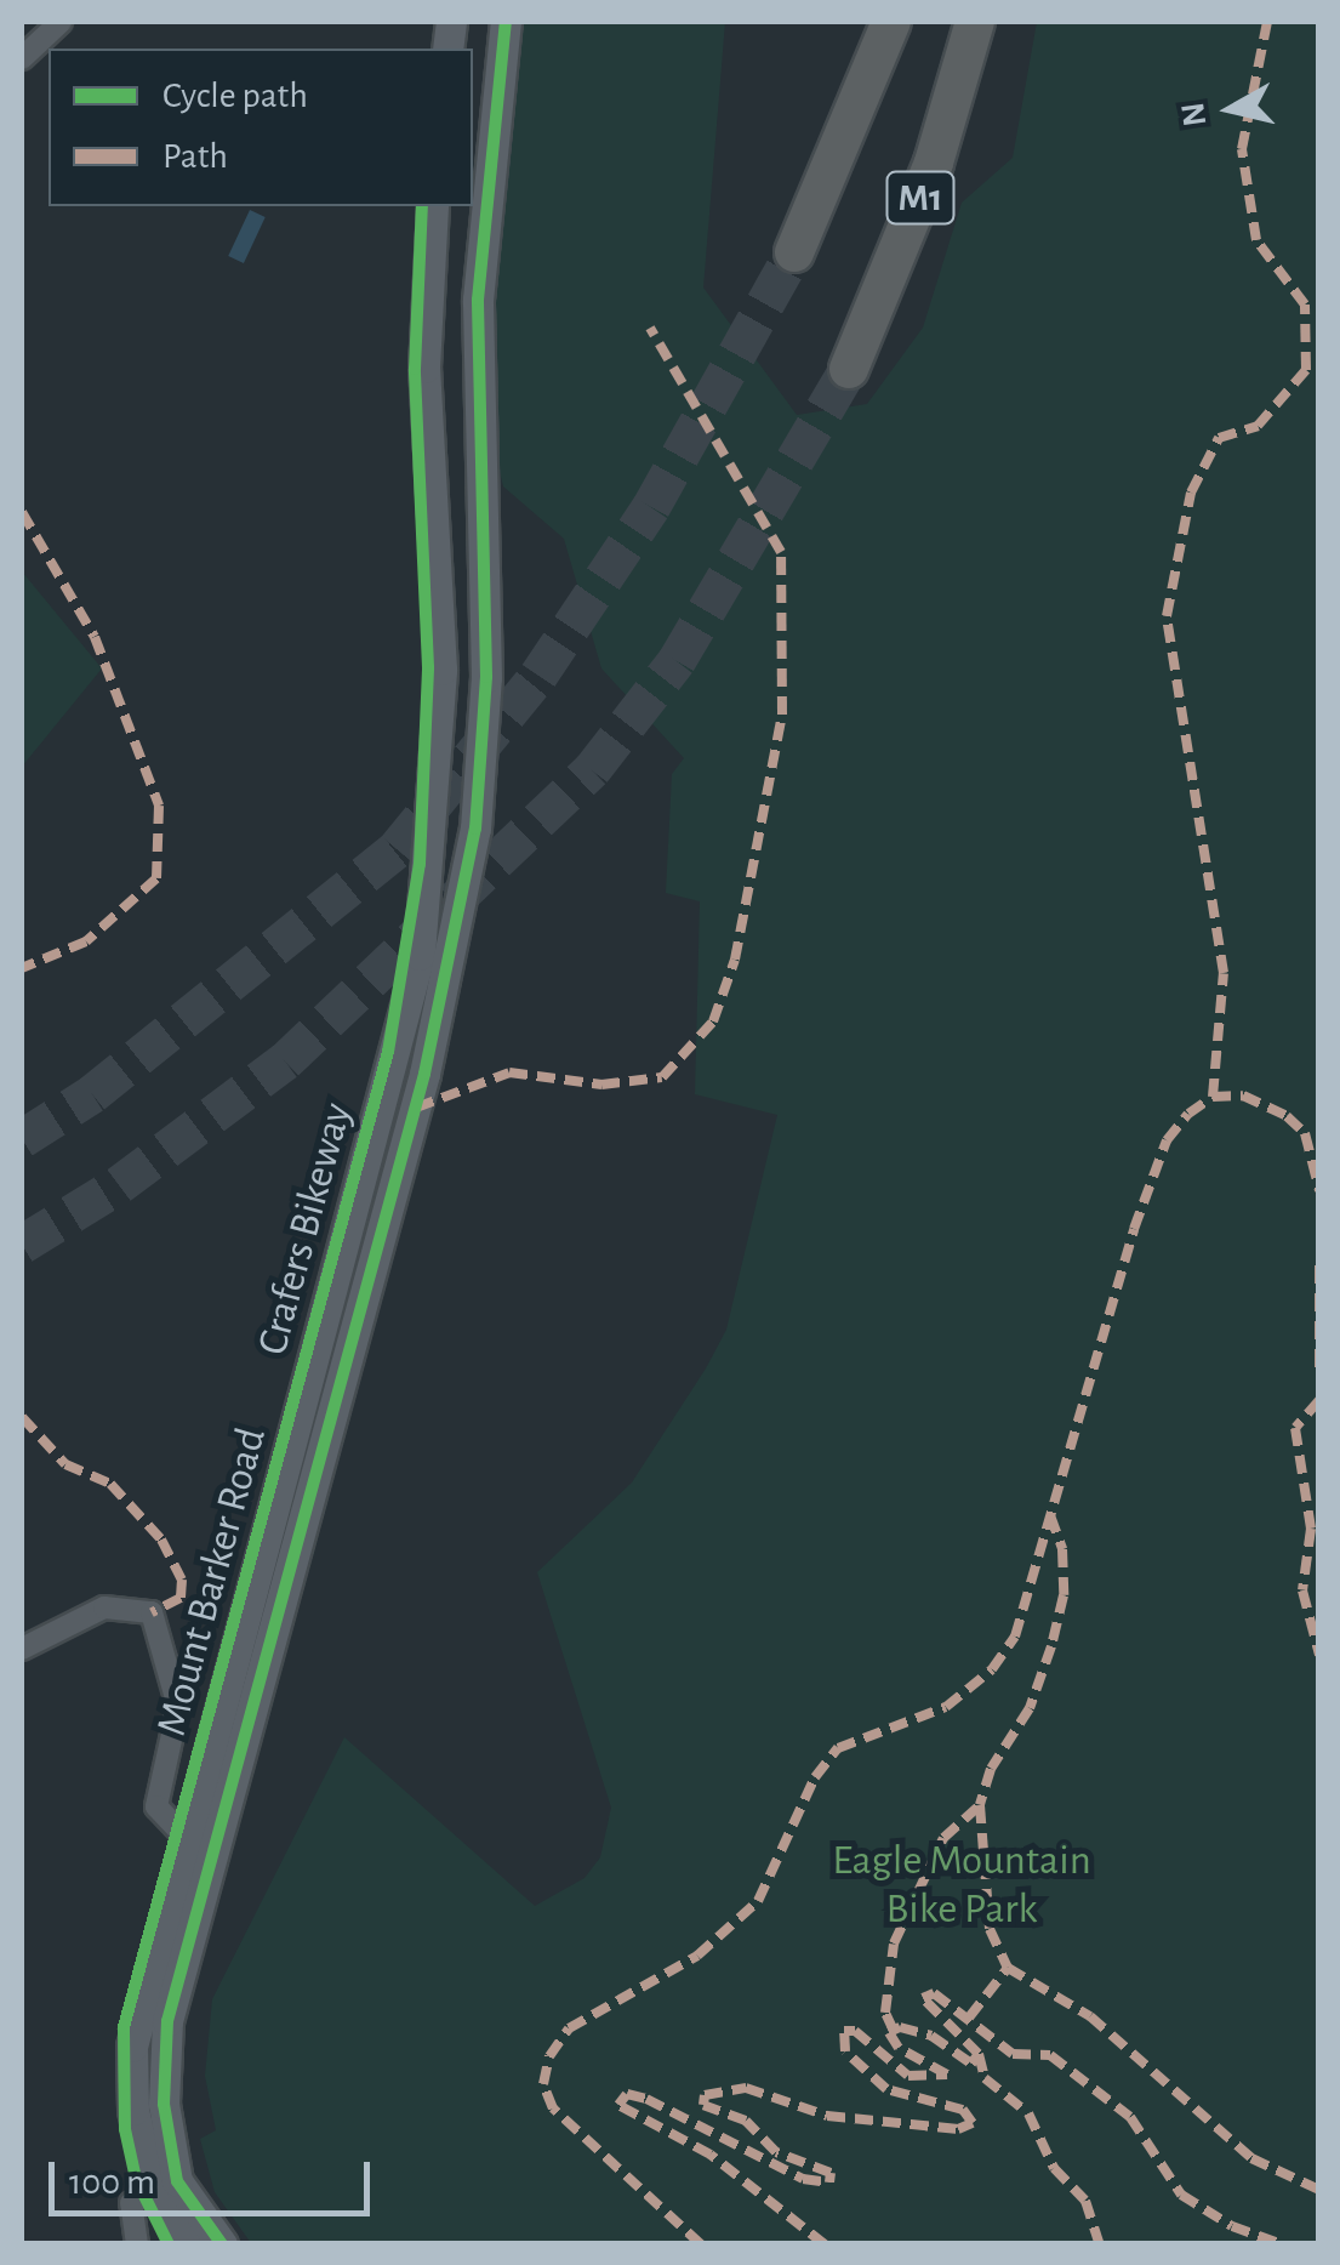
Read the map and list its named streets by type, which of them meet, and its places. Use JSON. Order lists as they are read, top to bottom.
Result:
{
  "streets": {
    "highway": ["M1"],
    "main road": ["Mount Barker Road"],
    "cycle path": ["Crafers Bikeway"]
  },
  "parks": ["Eagle Mountain Bike Park"],
  "legend": ["Cycle path", "Path"],
  "scale_bar": "100 m",
  "north": "left"
}
